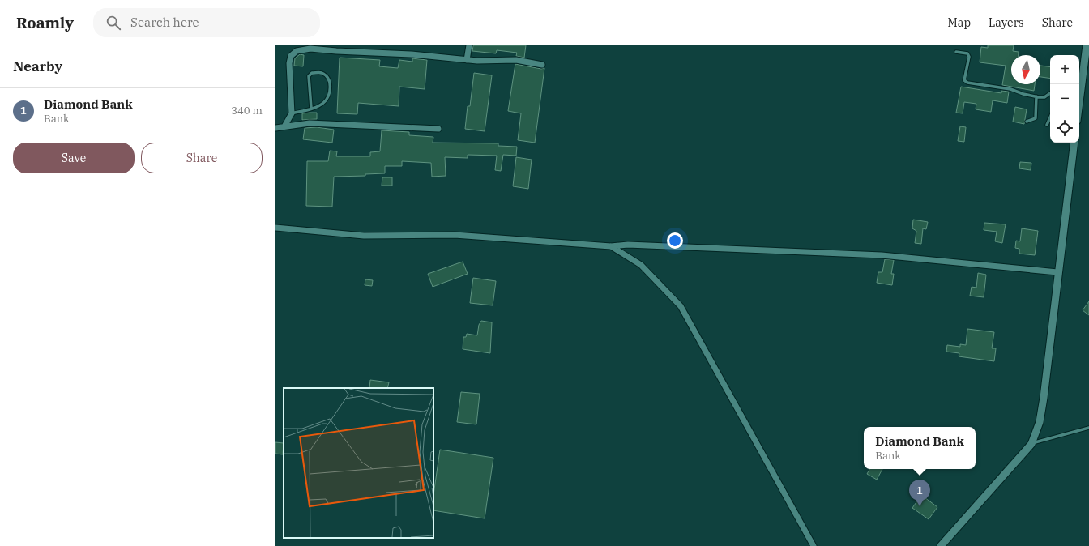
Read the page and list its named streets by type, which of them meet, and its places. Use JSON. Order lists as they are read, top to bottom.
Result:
{
  "north": "bottom",
  "page": {
    "header": "Roamly",
    "search": "Search here",
    "nav": ["Map", "Layers", "Share"],
    "heading": "Nearby",
    "map_buttons": ["+", "−"],
    "list": [
      {
        "mark": "1",
        "name": "Diamond Bank",
        "note": "Bank",
        "value": "340 m"
      }
    ],
    "buttons": ["Save", "Share"],
    "popup": ["Diamond Bank", "Bank"],
    "pins": "1"
  }
}
